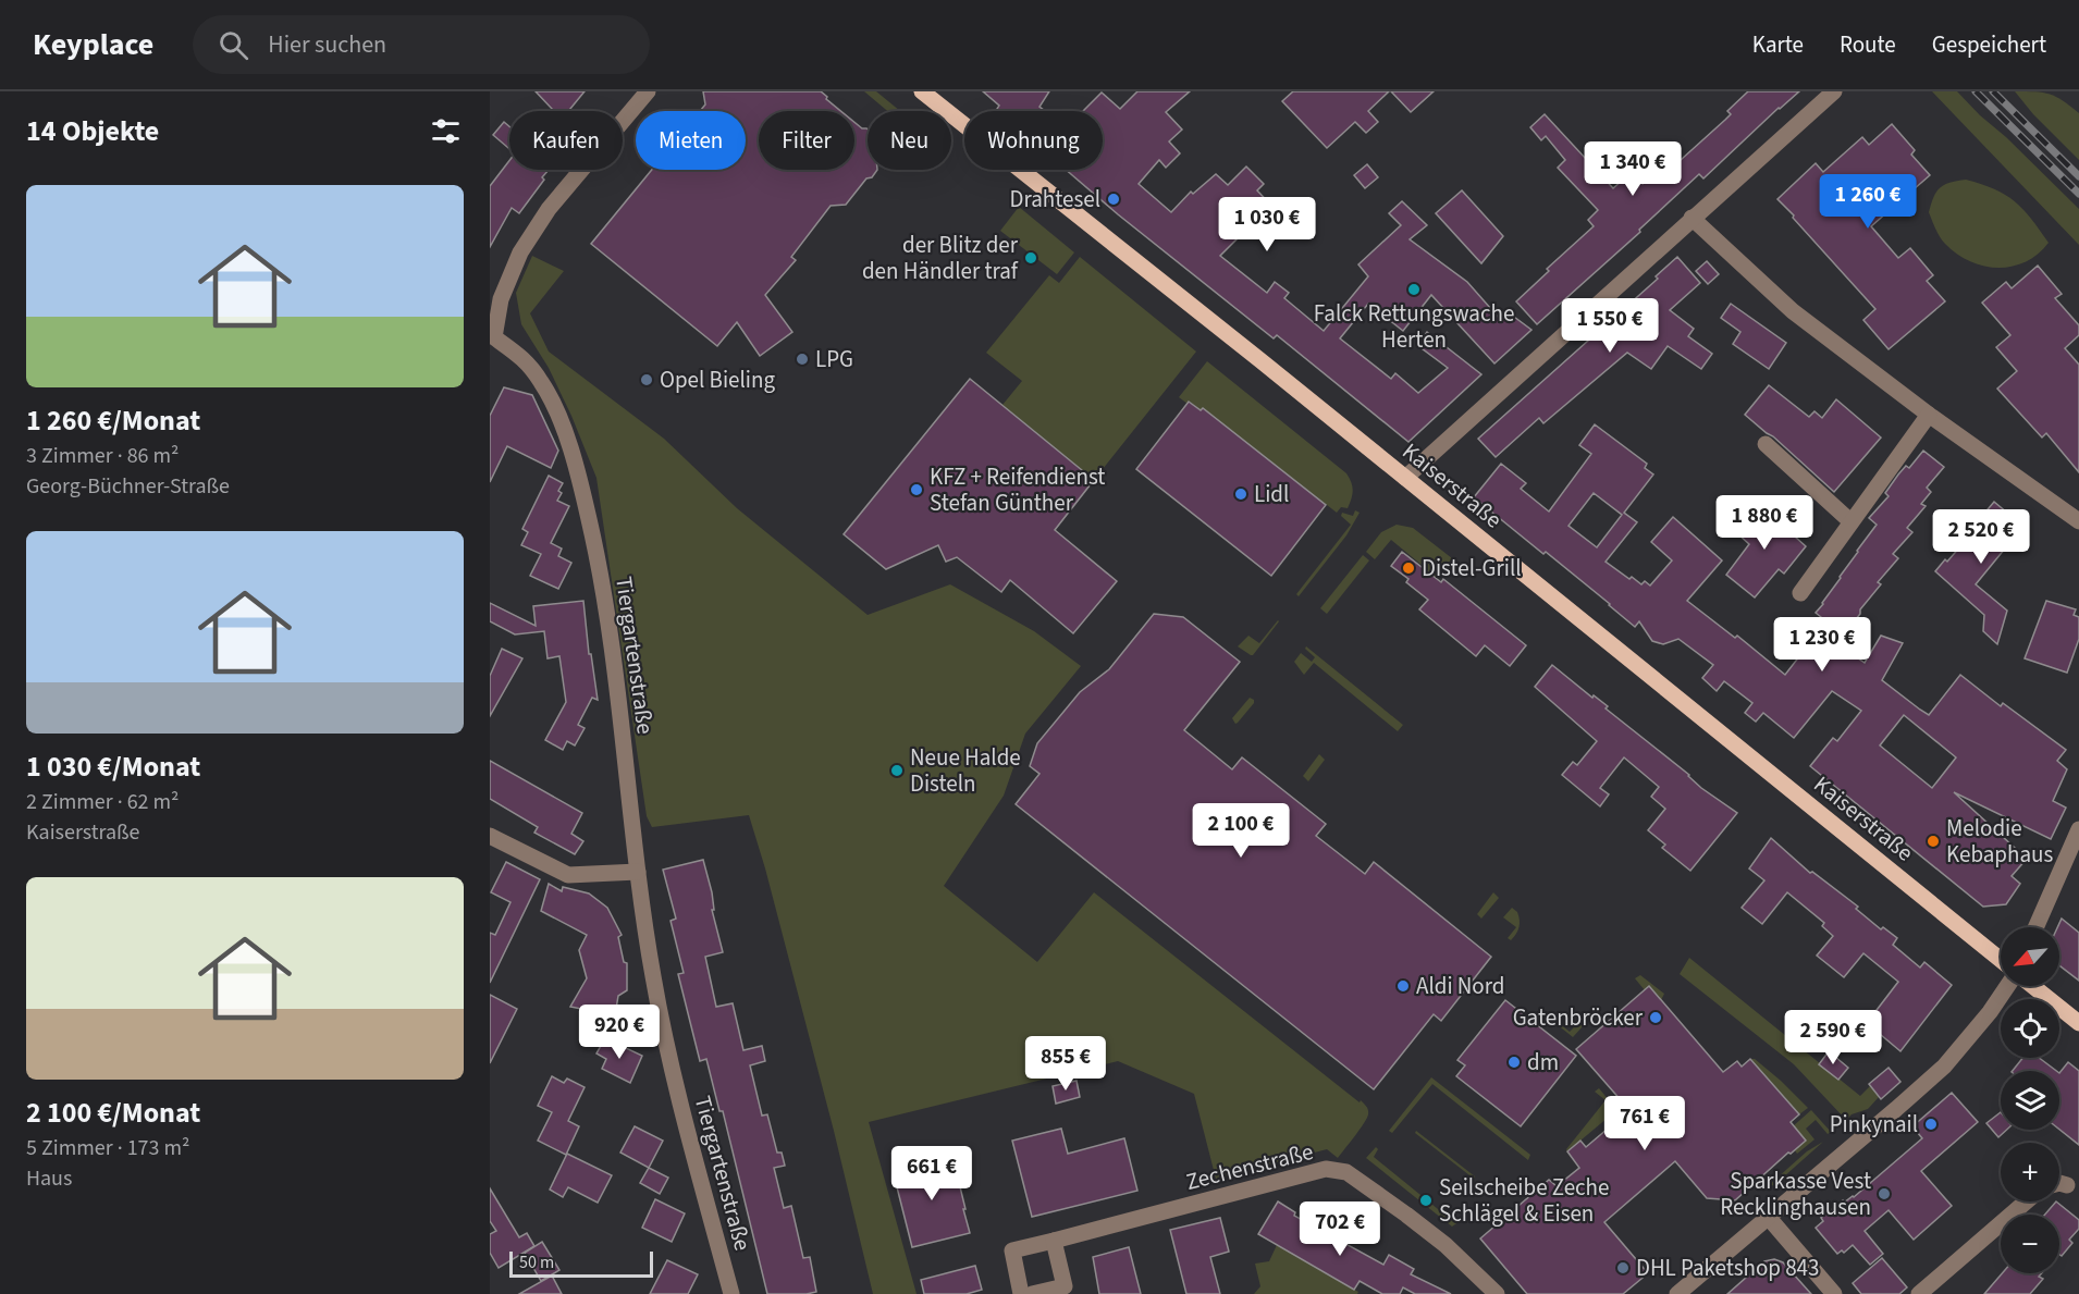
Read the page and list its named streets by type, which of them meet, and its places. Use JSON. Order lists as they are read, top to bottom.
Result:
{
  "streets": {
    "main road": ["Kaiserstraße"],
    "street": ["Tiergartenstraße", "Zechenstraße"]
  },
  "places": [
    "Drahtesel",
    "der Blitz der den Händler traf",
    "Falck Rettungswache Herten",
    "LPG",
    "Opel Bieling",
    "KFZ + Reifendienst Stefan Günther",
    "Lidl",
    "Distel-Grill",
    "Neue Halde Disteln",
    "Melodie Kebaphaus",
    "Aldi Nord",
    "Gatenbröcker",
    "dm",
    "Pinkynail",
    "Sparkasse Vest Recklinghausen",
    "Seilscheibe Zeche Schlägel & Eisen",
    "DHL Paketshop 843"
  ],
  "scale_bar": "50 m",
  "north": "bottom left",
  "page": {
    "header": "Keyplace",
    "search": "Hier suchen",
    "nav": ["Karte", "Route", "Gespeichert"],
    "heading": "14 Objekte",
    "chip": [
      "Kaufen",
      "Mieten",
      "Filter",
      "Neu",
      "Wohnung"
    ],
    "price": [
      "1 340 €",
      "1 260 €",
      "1 030 €",
      "1 550 €",
      "1 880 €",
      "2 520 €",
      "1 230 €",
      "2 100 €",
      "920 €",
      "2 590 €",
      "855 €",
      "761 €",
      "661 €",
      "702 €"
    ],
    "list": [
      {
        "name": "1 260 €/Monat",
        "note": "3 Zimmer · 86 m² · Georg-Büchner-Straße"
      },
      {
        "name": "1 030 €/Monat",
        "note": "2 Zimmer · 62 m² · Kaiserstraße"
      },
      {
        "name": "2 100 €/Monat",
        "note": "5 Zimmer · 173 m² · Haus"
      }
    ],
    "map_buttons": ["+", "−"],
    "scale": "50 m"
  }
}
